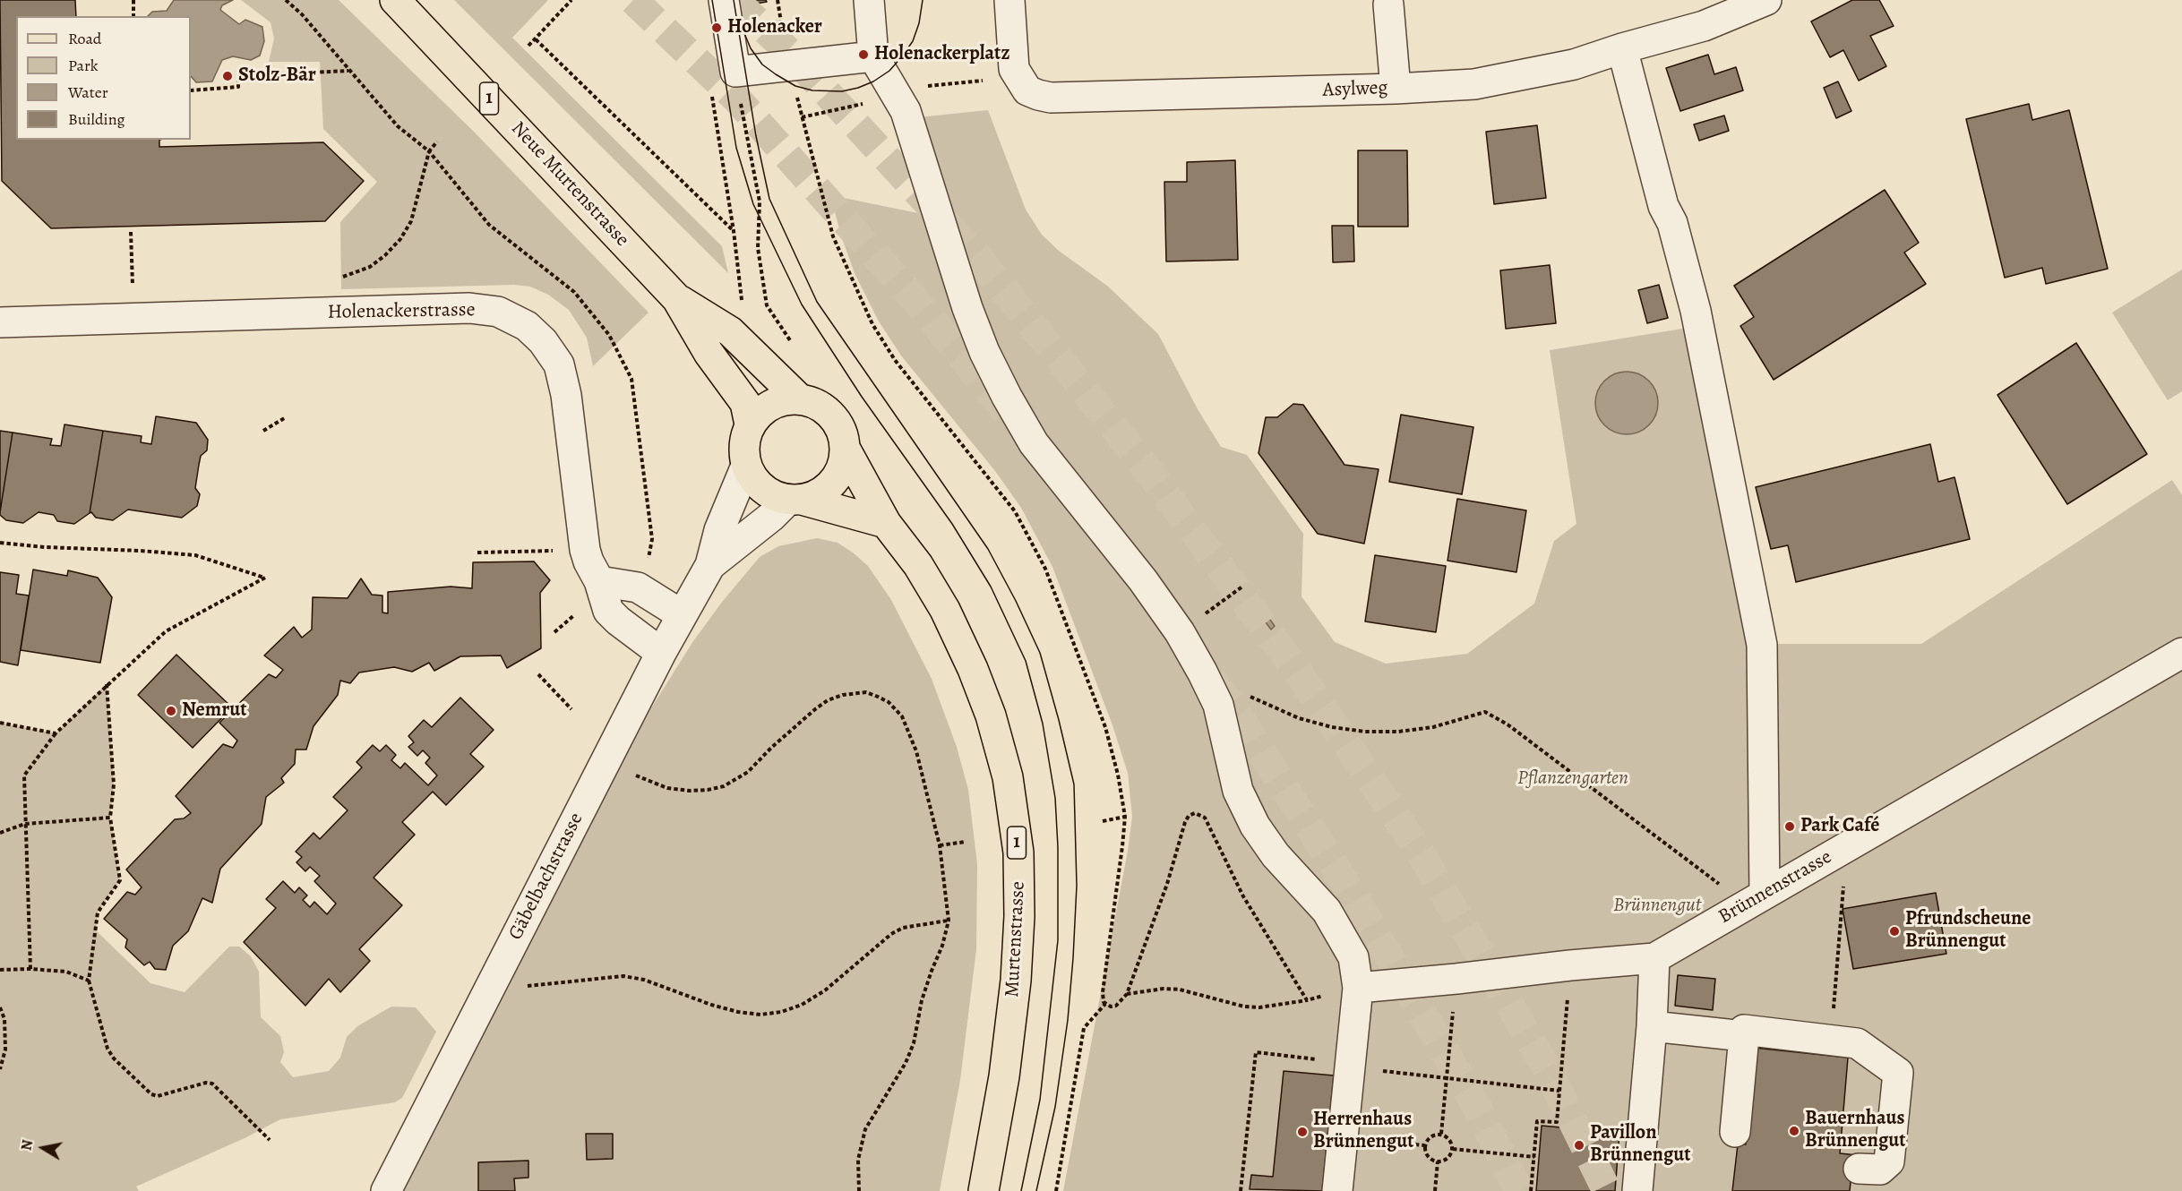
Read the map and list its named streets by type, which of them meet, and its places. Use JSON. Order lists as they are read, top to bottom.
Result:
{
  "streets": {
    "main road": ["1", "Neue Murtenstrasse", "Murtenstrasse"],
    "street": [
      "Asylweg",
      "Holenackerstrasse",
      "Gäbelbachstrasse",
      "Brünnenstrasse"
    ]
  },
  "crossings": [
    ["Neue Murtenstrasse", "Gäbelbachstrasse"],
    ["Neue Murtenstrasse", "Murtenstrasse"],
    ["Holenackerstrasse", "Gäbelbachstrasse"],
    ["Gäbelbachstrasse", "Murtenstrasse"]
  ],
  "parks": ["Pflanzengarten", "Brünnengut"],
  "places": [
    "Holenacker",
    "Holenackerplatz",
    "Stolz-Bär",
    "Nemrut",
    "Park Café",
    "Pfrundscheune Brünnengut",
    "Bauernhaus Brünnengut",
    "Herrenhaus Brünnengut",
    "Pavillon Brünnengut"
  ],
  "legend": [
    "Road",
    "Park",
    "Water",
    "Building"
  ],
  "north": "left"
}
